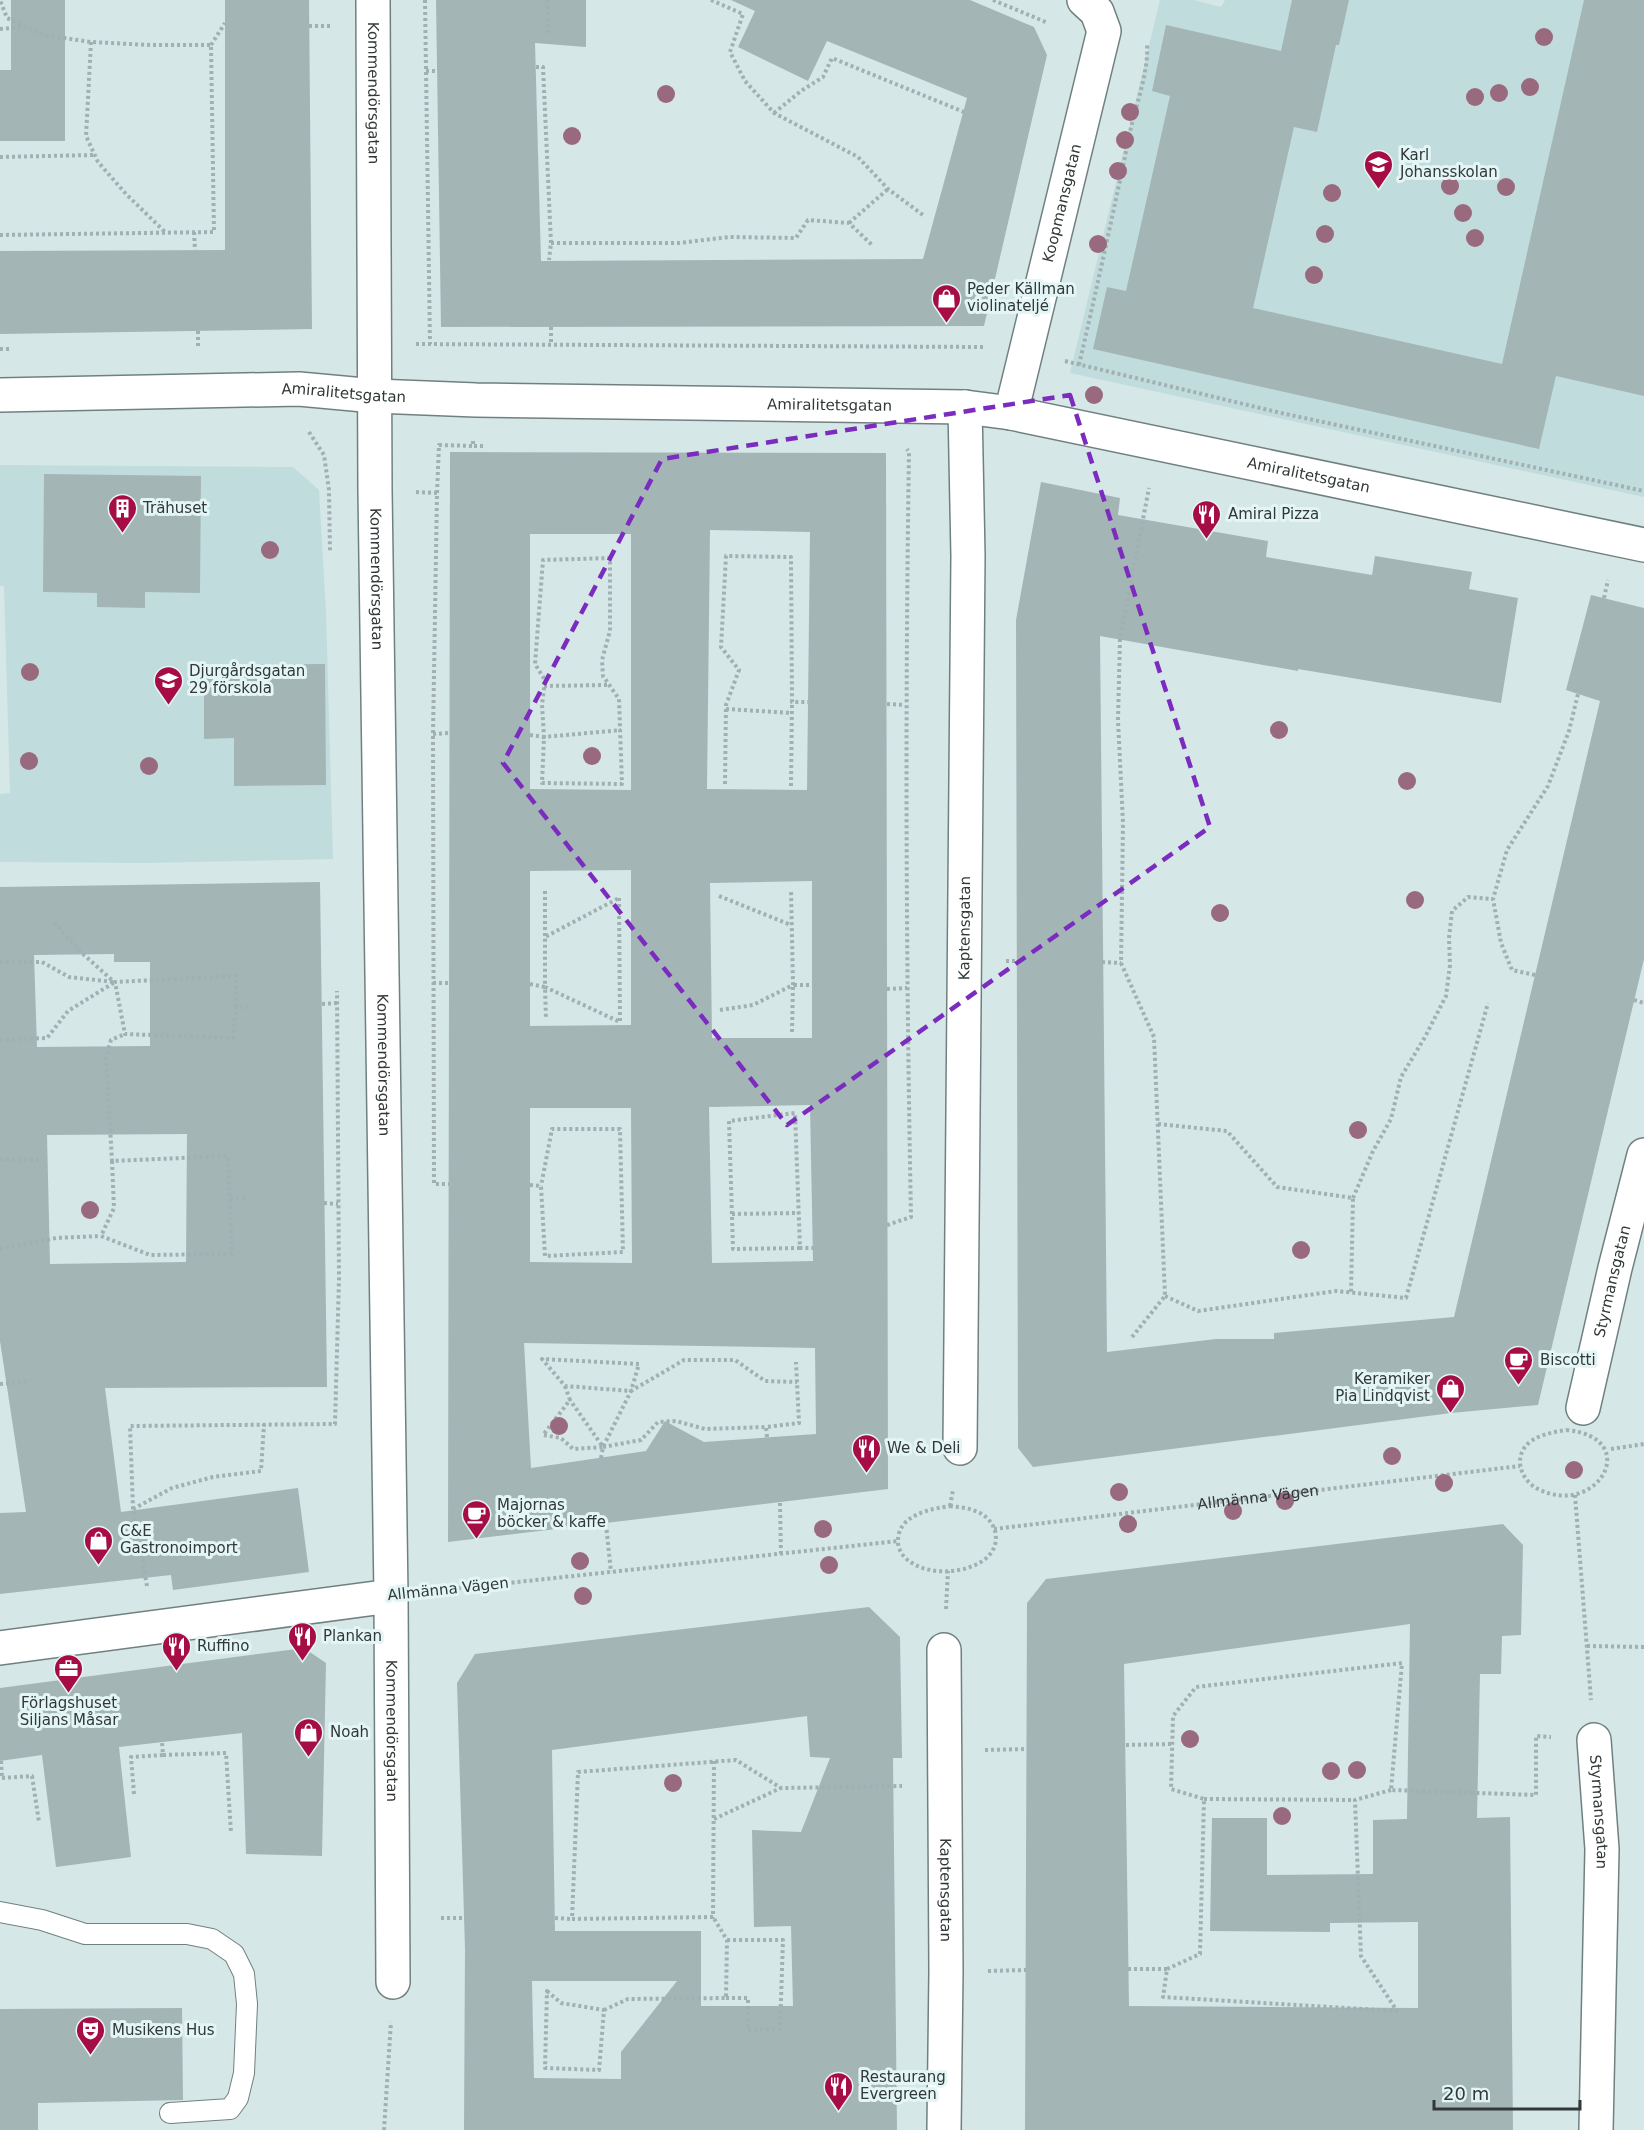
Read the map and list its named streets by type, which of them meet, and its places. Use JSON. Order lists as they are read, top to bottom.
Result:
{
  "streets": {
    "street": [
      "Kommendörsgatan",
      "Koopmansgatan",
      "Amiralitetsgatan",
      "Kaptensgatan",
      "Styrmansgatan",
      "Allmänna Vägen"
    ]
  },
  "crossings": [
    ["Kommendörsgatan", "Amiralitetsgatan"],
    ["Kommendörsgatan", "Allmänna Vägen"],
    ["Koopmansgatan", "Amiralitetsgatan"],
    ["Amiralitetsgatan", "Kaptensgatan"]
  ],
  "places": {
    "school or university": ["Karl Johansskolan", "Djurgårdsgatan 29 förskola"],
    "shop": [
      "Peder Källman violinateljé",
      "Keramiker Pia Lindqvist",
      "C&E Gastronoimport",
      "Noah"
    ],
    "building": ["Trähuset"],
    "restaurant": [
      "Amiral Pizza",
      "We & Deli",
      "Plankan",
      "Ruffino",
      "Restaurang Evergreen"
    ],
    "cafe": ["Biscotti", "Majornas böcker & kaffe"],
    "office": ["Förlagshuset Siljans Måsar"],
    "theatre": ["Musikens Hus"]
  },
  "scale_bar": "20 m"
}
